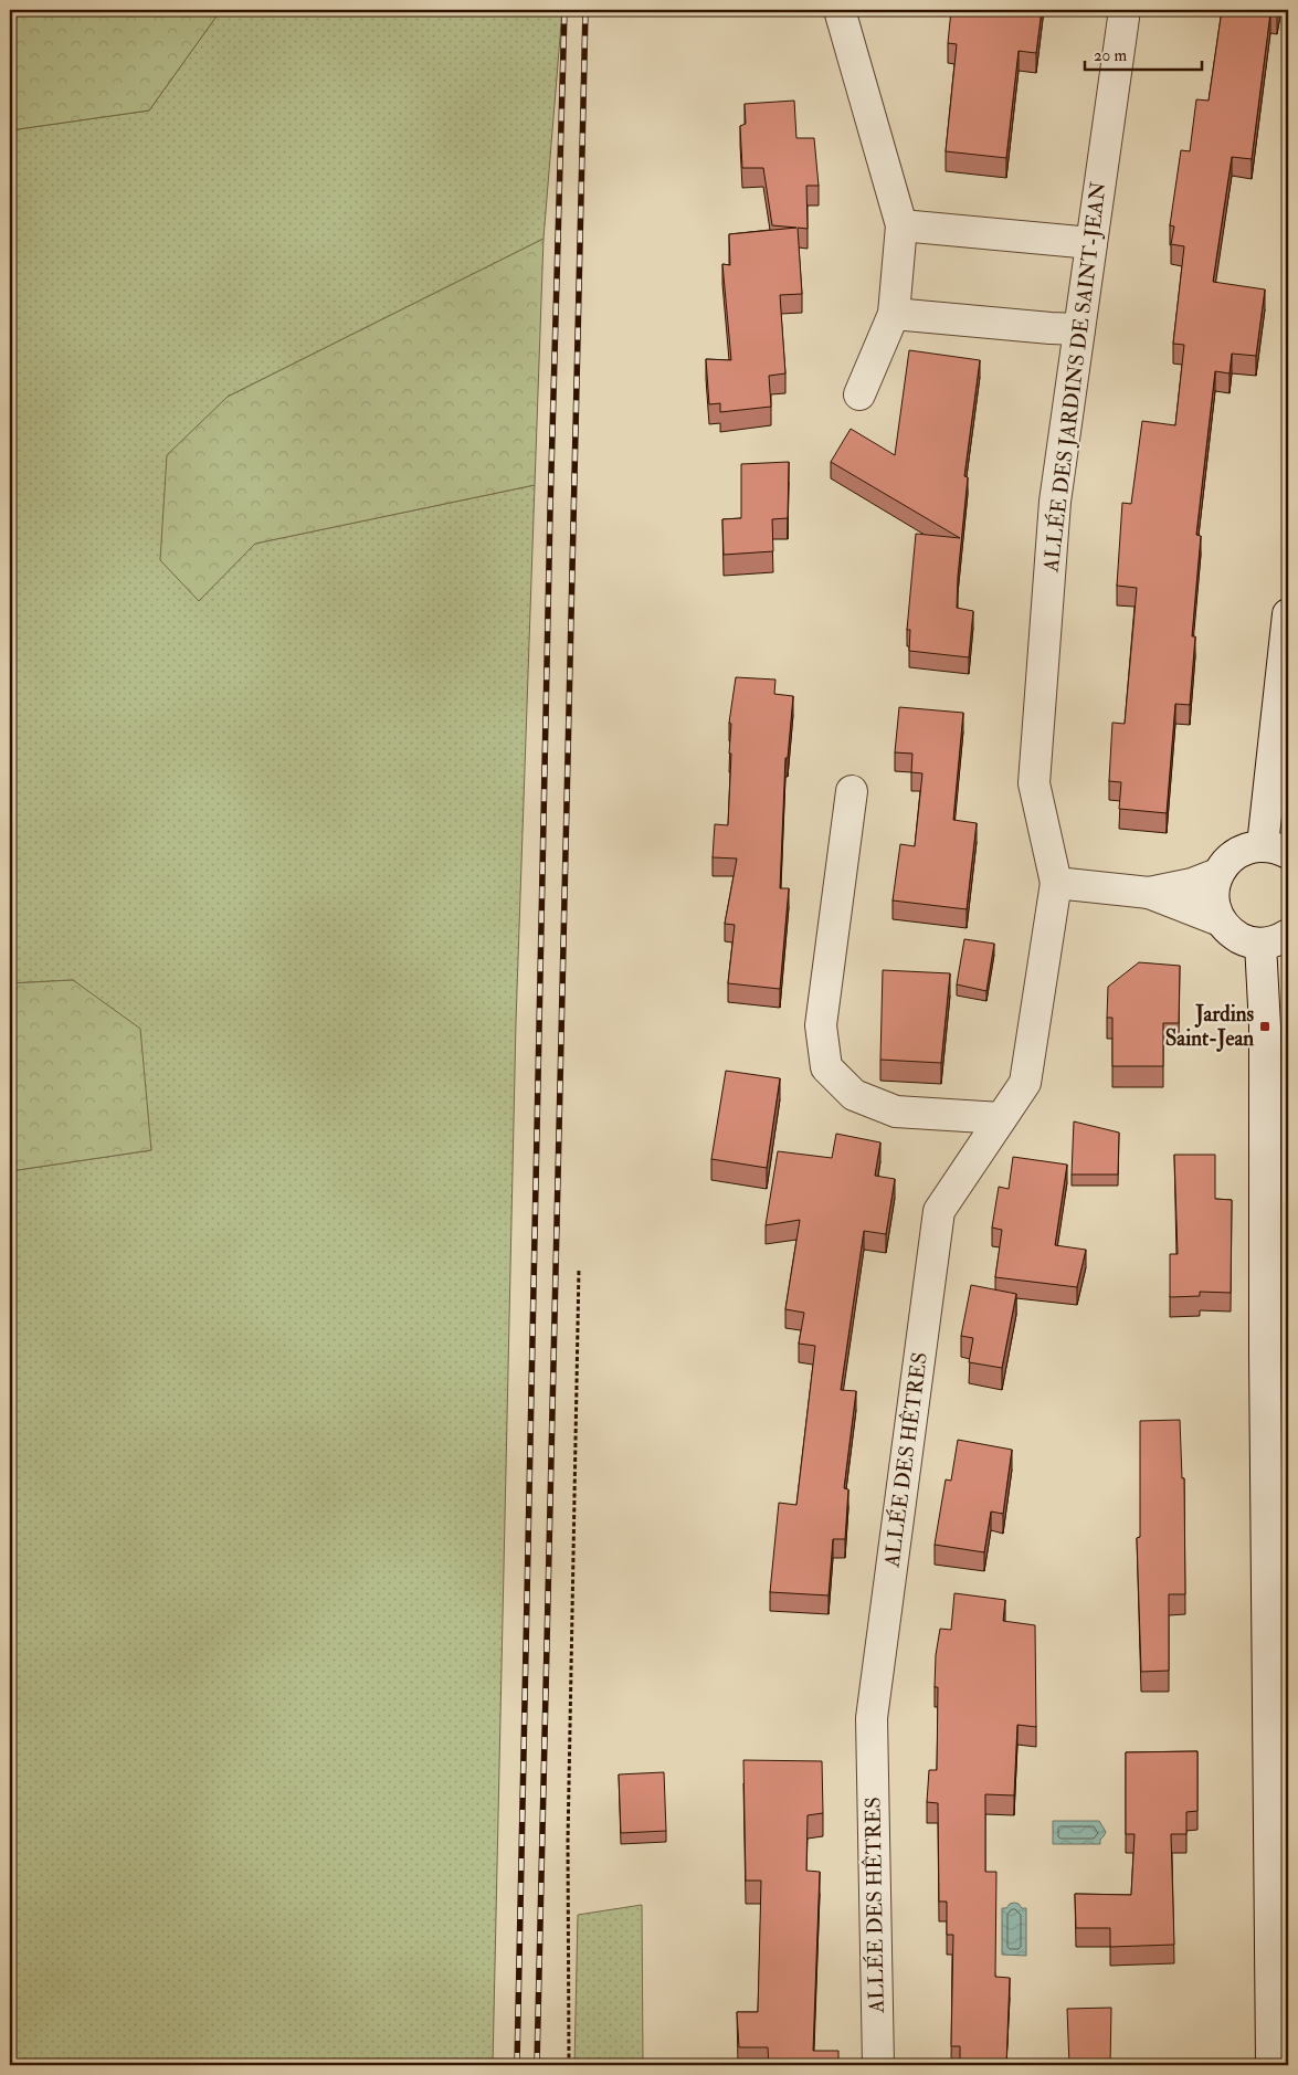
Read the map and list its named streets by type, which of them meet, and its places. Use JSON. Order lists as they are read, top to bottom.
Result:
{
  "streets": {
    "street": ["ALLÉE DES JARDINS DE SAINT-JEAN", "ALLÉE DES HÊTRES"]
  },
  "crossings": [
    ["ALLÉE DES JARDINS DE SAINT-JEAN", "ALLÉE DES HÊTRES"]
  ],
  "places": {
    "transit": ["Jardins Saint-Jean"]
  },
  "scale_bar": "20 m"
}
